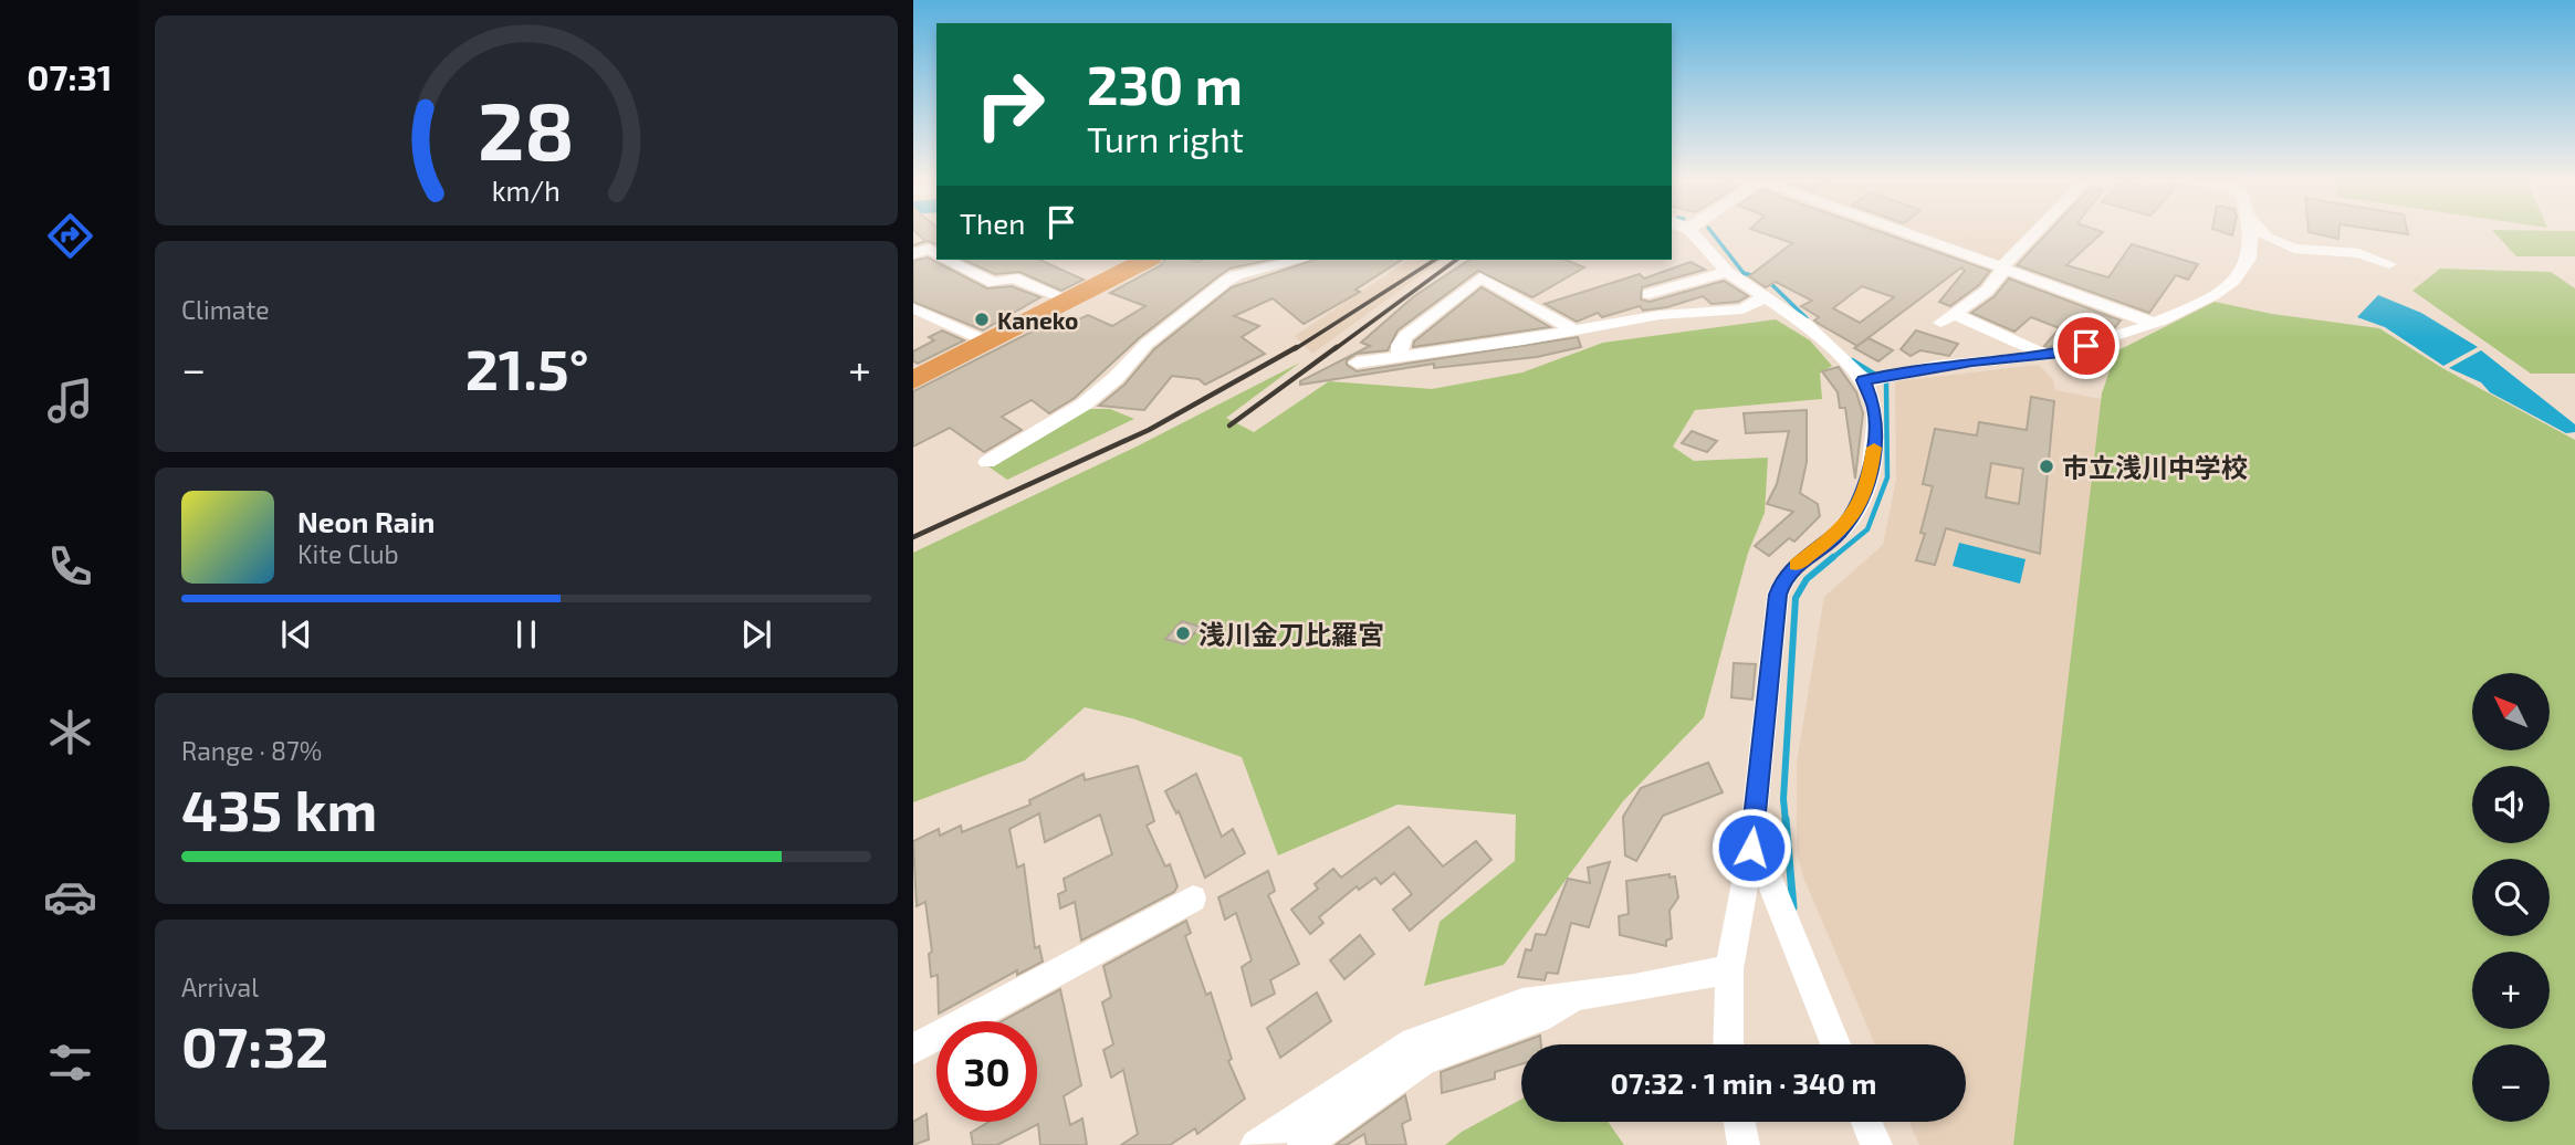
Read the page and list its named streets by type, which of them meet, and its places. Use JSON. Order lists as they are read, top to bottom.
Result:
{
  "places": ["Kaneko", "市立浅川中学校", "浅川金刀比羅宮"],
  "north": "top left",
  "page": {
    "tabs": "07:31",
    "turn": ["230 m", "Turn right"],
    "then": "Then",
    "tile": [
      "Climate",
      ["Range · 87%", "435 km"],
      ["Arrival", "07:32"]
    ],
    "heat": ["−", "21.5°", "+"],
    "song": ["Neon Rain", "Kite Club"],
    "map_buttons": ["+", "−"],
    "limit": "30",
    "trip": "07:32 · 1 min · 340 m",
    "gauge": ["28", "km/h"]
  }
}
